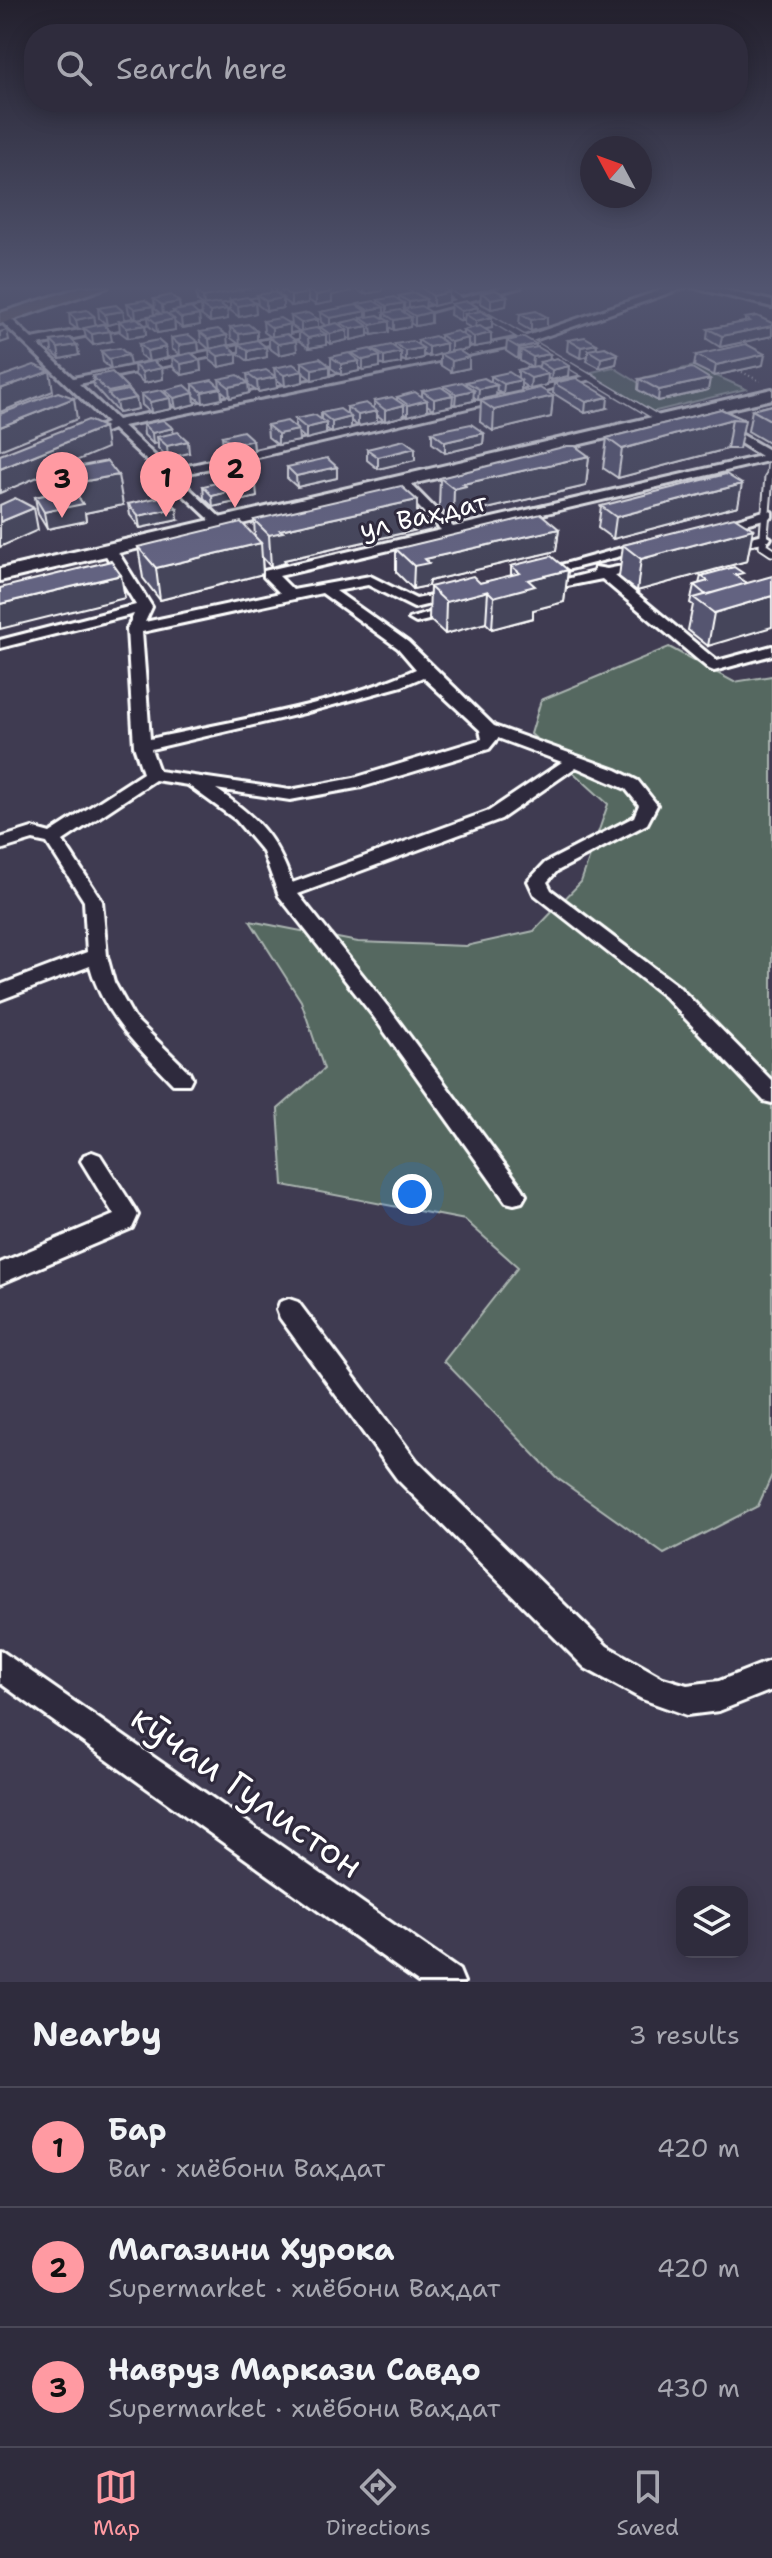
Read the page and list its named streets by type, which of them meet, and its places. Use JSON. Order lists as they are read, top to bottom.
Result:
{
  "streets": {
    "street": ["ул Ваҳдат", "кӯчаи Гулистон"]
  },
  "north": "top left",
  "page": {
    "search": "Search here",
    "pins": ["2", "1", "3"],
    "heading": ["Nearby", "3 results"],
    "list": [
      {
        "mark": "1",
        "name": "Бар",
        "note": "Bar · хиёбони Ваҳдат",
        "value": "420 m"
      },
      {
        "mark": "2",
        "name": "Магазини Хурока",
        "note": "Supermarket · хиёбони Ваҳдат",
        "value": "420 m"
      },
      {
        "mark": "3",
        "name": "Навруз Маркази Савдо",
        "note": "Supermarket · хиёбони Ваҳдат",
        "value": "430 m"
      }
    ],
    "nav": ["Map", "Directions", "Saved"]
  }
}
